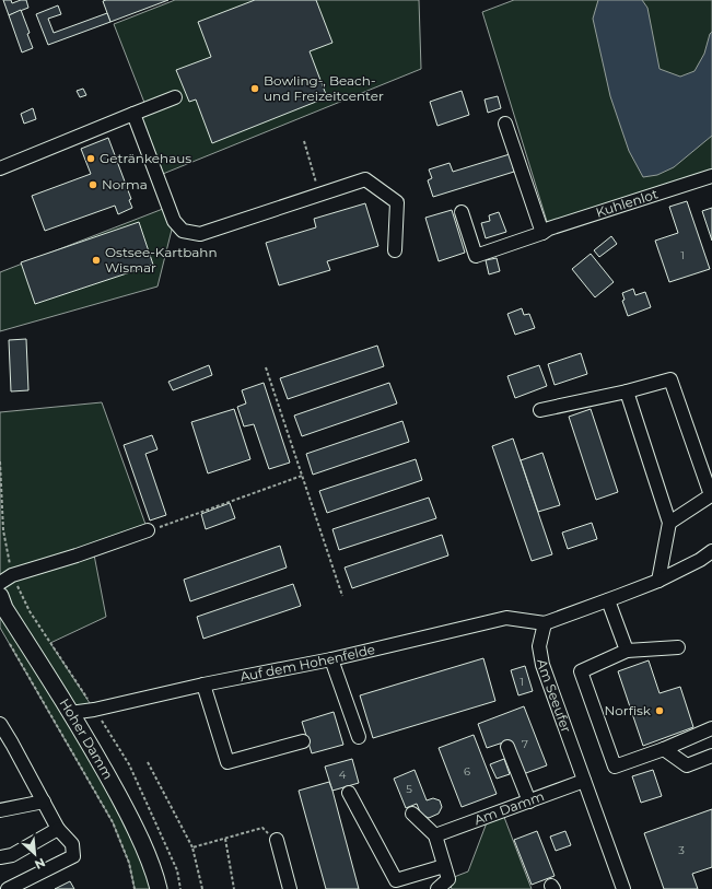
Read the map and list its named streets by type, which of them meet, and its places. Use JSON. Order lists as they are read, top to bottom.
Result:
{
  "streets": {
    "main road": ["Hoher Damm"],
    "street": [
      "Kuhlenlot",
      "Auf dem Hohenfelde",
      "Am Seeufer",
      "Am Damm"
    ]
  },
  "crossings": [
    ["Auf dem Hohenfelde", "Am Seeufer"],
    ["Auf dem Hohenfelde", "Hoher Damm"],
    ["Am Seeufer", "Am Damm"]
  ],
  "places": [
    "Bowling-, Beach- und Freizeitcenter",
    "Getränkehaus",
    "Norma",
    "Ostsee-Kartbahn Wismar",
    "Norfisk"
  ],
  "house_numbers": [
    "1",
    "1",
    "7",
    "6",
    "4",
    "5",
    "3"
  ],
  "north": "bottom right"
}
